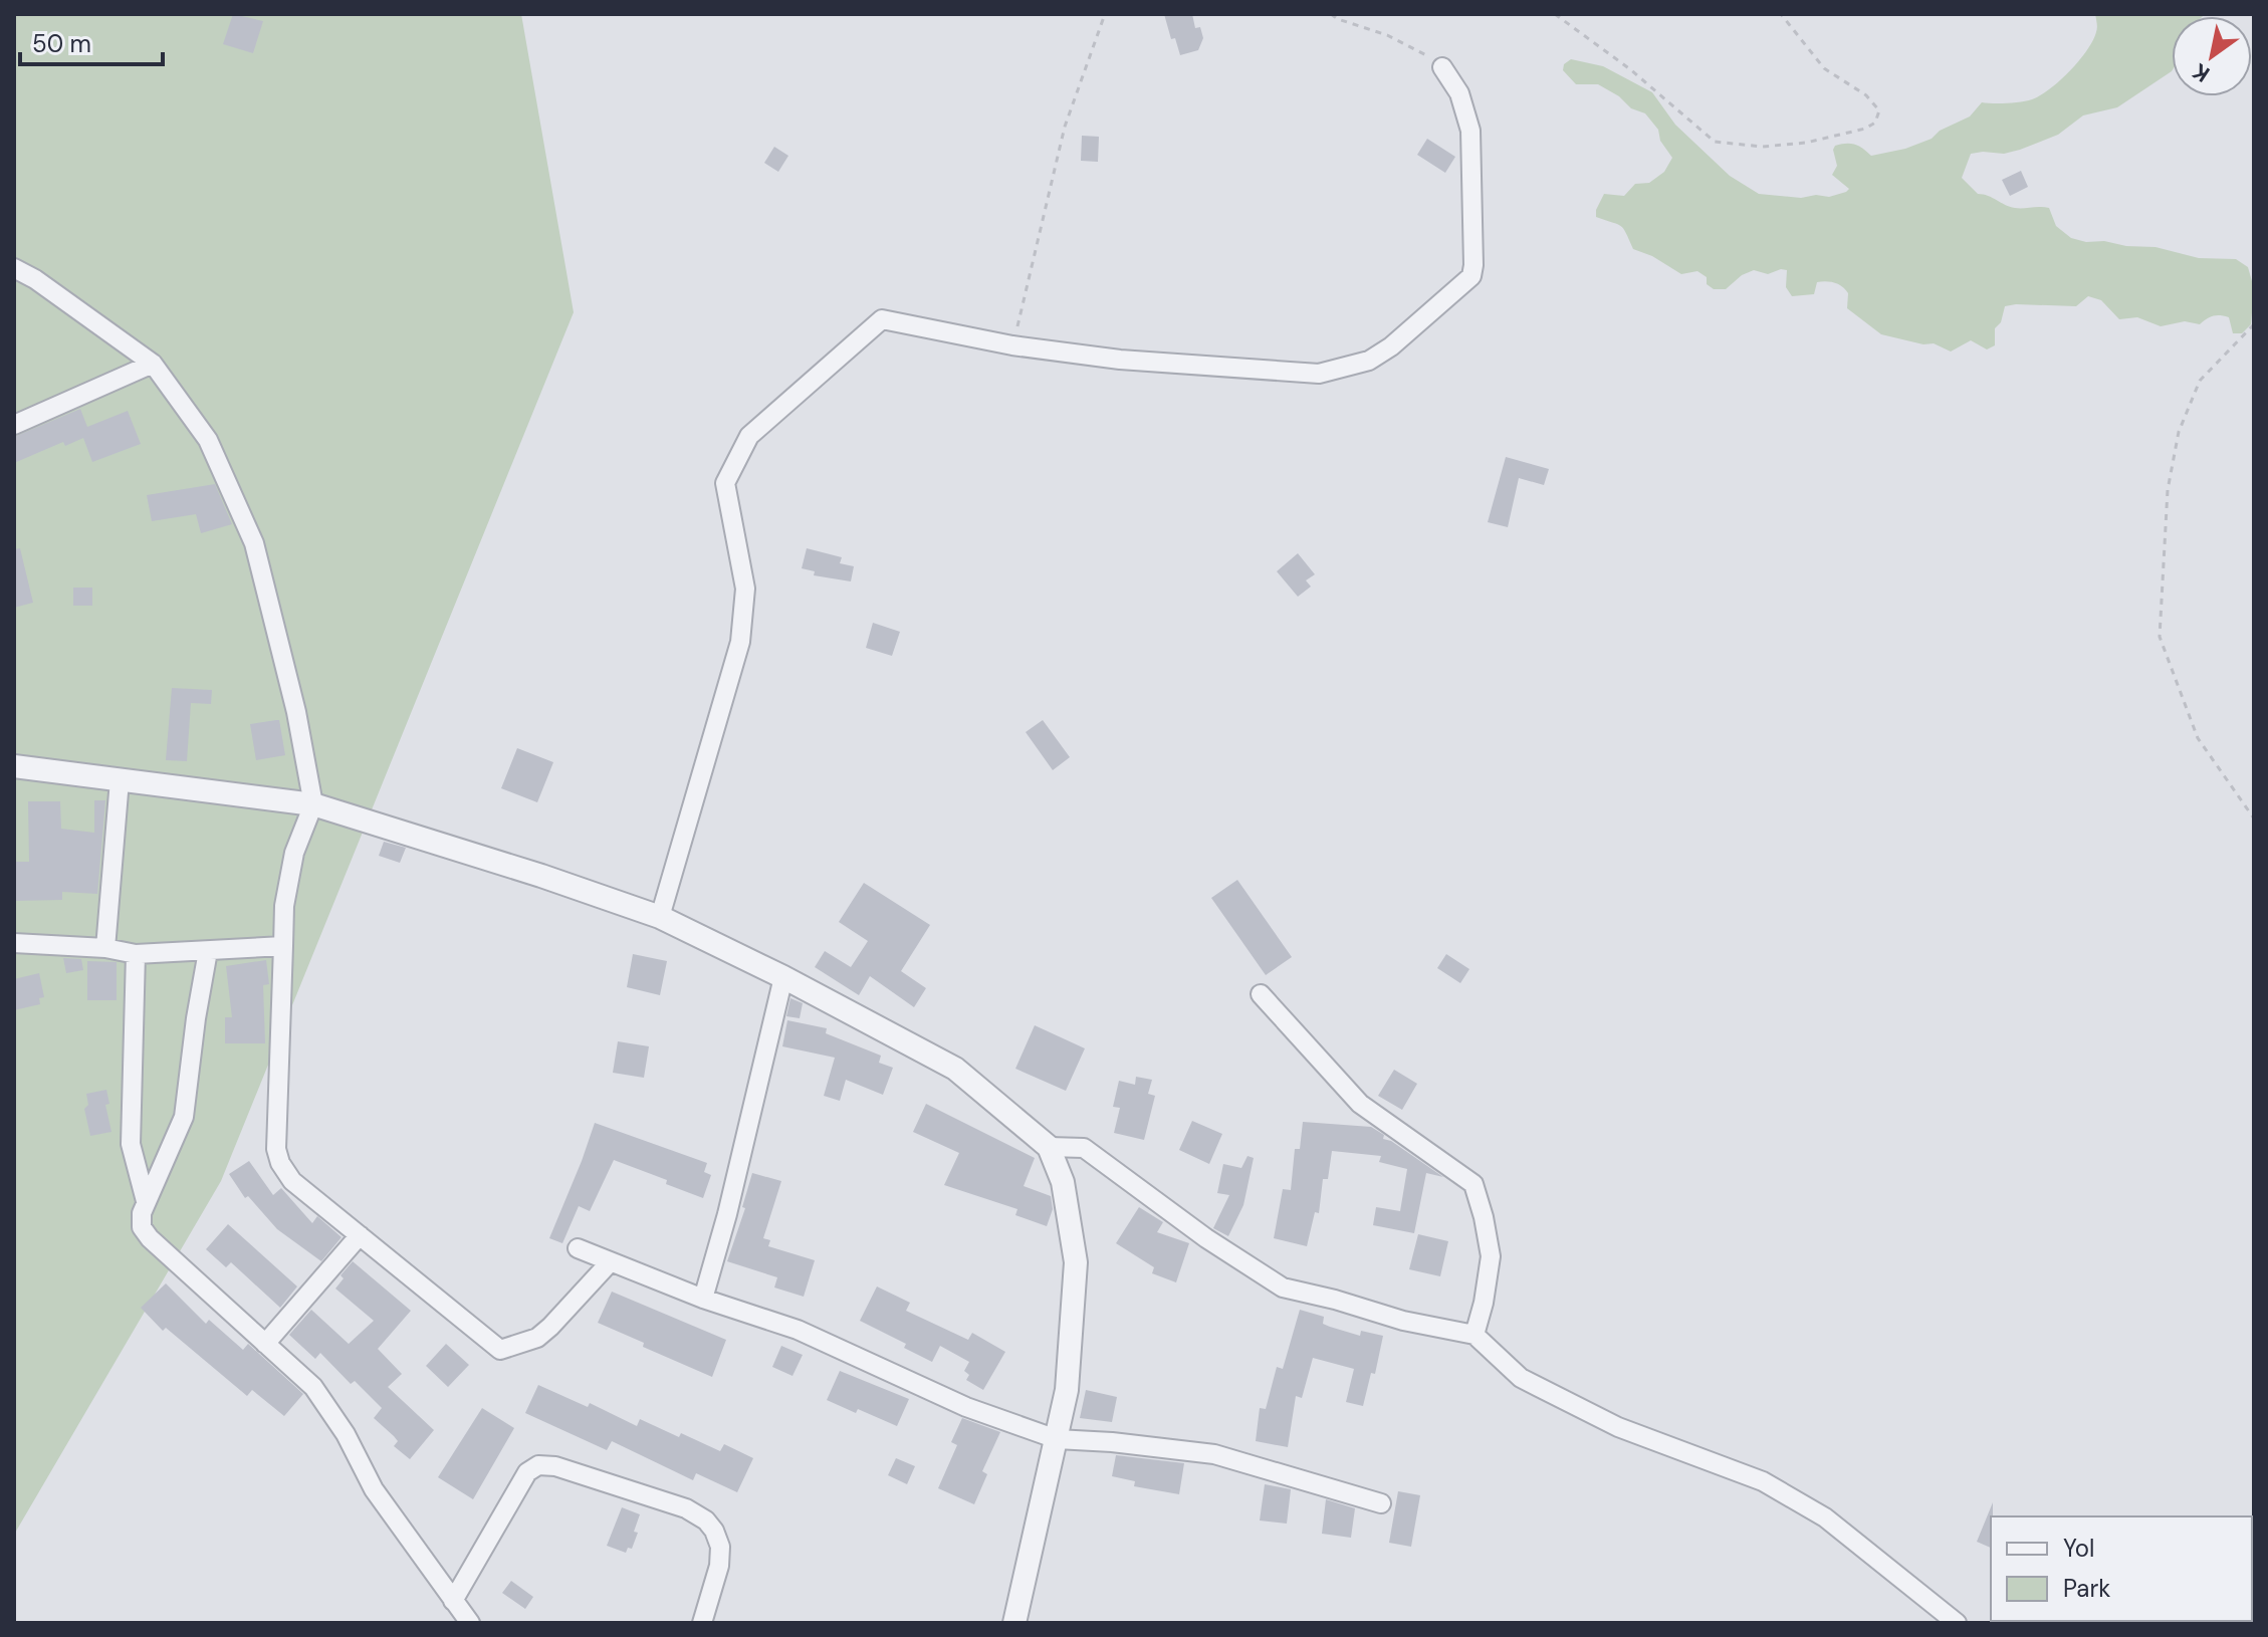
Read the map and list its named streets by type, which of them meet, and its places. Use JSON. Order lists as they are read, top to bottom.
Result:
{
  "legend": ["Yol", "Park"],
  "scale_bar": "50 m",
  "north": "bottom left"
}
